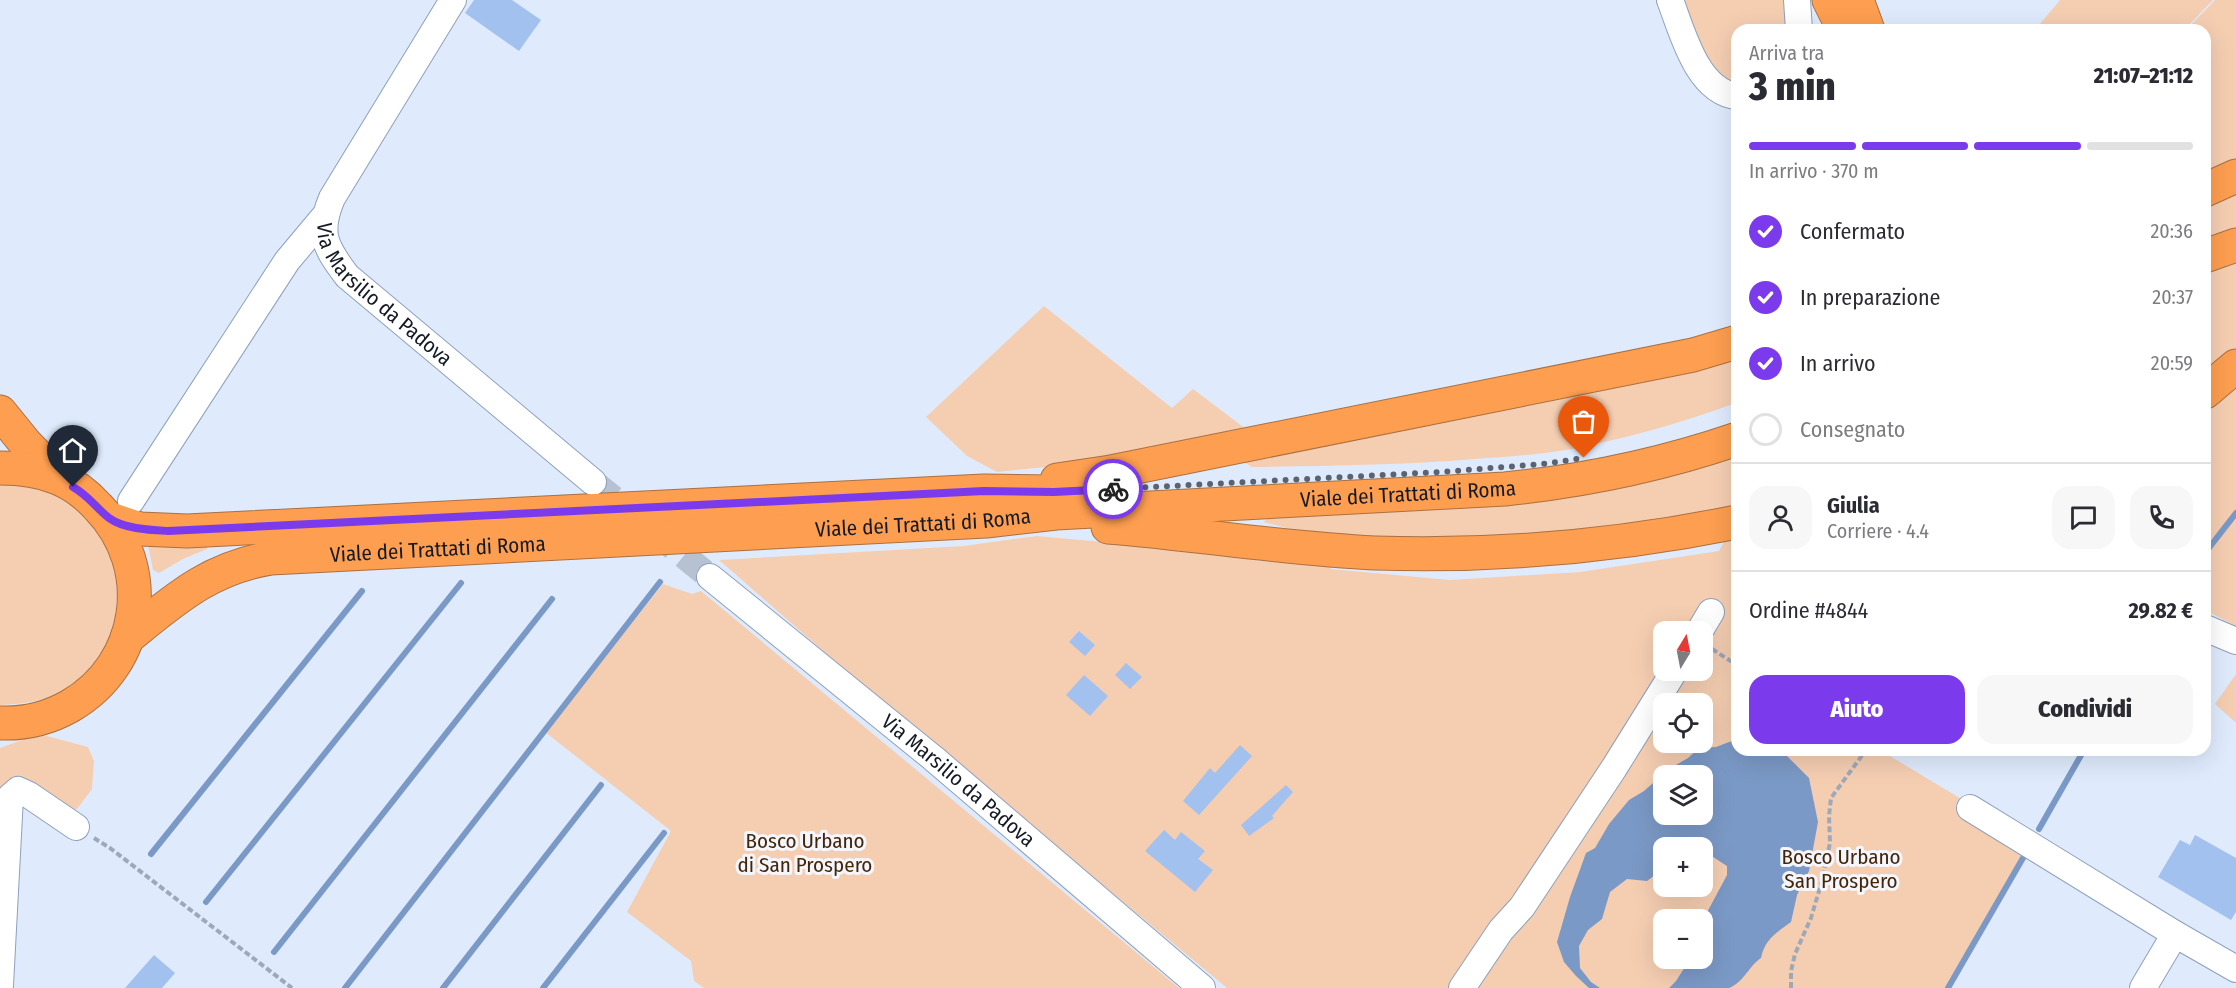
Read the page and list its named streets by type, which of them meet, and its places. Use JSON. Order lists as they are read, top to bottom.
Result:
{
  "streets": {
    "highway": ["Viale dei Trattati di Roma"],
    "street": ["Via Marsilio da Padova"]
  },
  "parks": ["Bosco Urbano di San Prospero", "Bosco Urbano San Prospero"],
  "north": "top",
  "page": {
    "heading": ["3 min", "Arriva tra", "21:07–21:12"],
    "panel": [
      "Giulia",
      "Corriere · 4.4",
      "Ordine #4844",
      "29.82 €"
    ],
    "bar": "In arrivo · 370 m",
    "list": [
      ["Confermato", "20:36"],
      ["In preparazione", "20:37"],
      ["In arrivo", "20:59"],
      "Consegnato"
    ],
    "map_buttons": ["+", "−"],
    "buttons": ["Aiuto", "Condividi"]
  }
}
